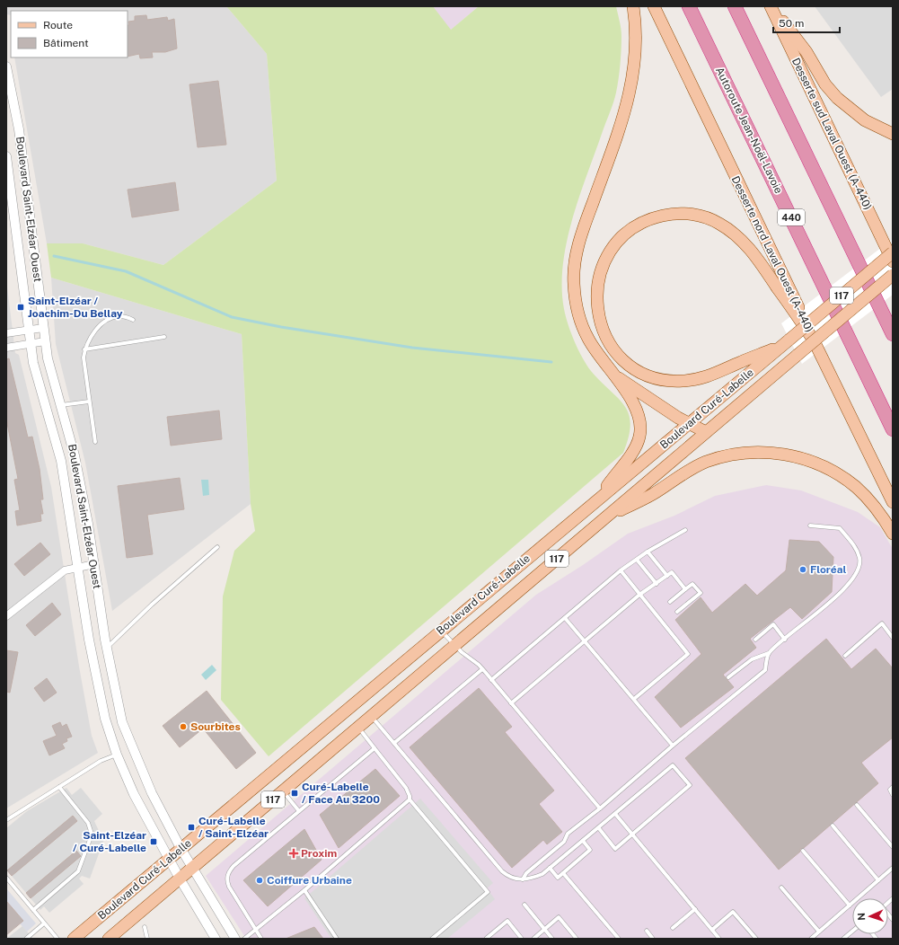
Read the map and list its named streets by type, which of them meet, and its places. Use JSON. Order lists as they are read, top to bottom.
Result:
{
  "streets": {
    "highway": ["Autoroute Jean-Noël-Lavoie", "440"],
    "main road": [
      "Desserte sud Laval Ouest (A-440)",
      "Desserte nord Laval Ouest (A-440)",
      "117",
      "Boulevard Curé-Labelle"
    ],
    "street": ["Boulevard Saint-Elzéar Ouest"]
  },
  "crossings": [
    ["Boulevard Saint-Elzéar Ouest", "Boulevard Curé-Labelle"]
  ],
  "places": {
    "transit": [
      "Saint-Elzéar / Joachim-Du Bellay",
      "Curé-Labelle / Face Au 3200",
      "Curé-Labelle / Saint-Elzéar",
      "Saint-Elzéar / Curé-Labelle"
    ],
    "other": ["Floréal", "Sourbites", "Coiffure Urbaine"],
    "health": ["Proxim"]
  },
  "legend": ["Route", "Bâtiment"],
  "scale_bar": "50 m",
  "north": "left"
}
